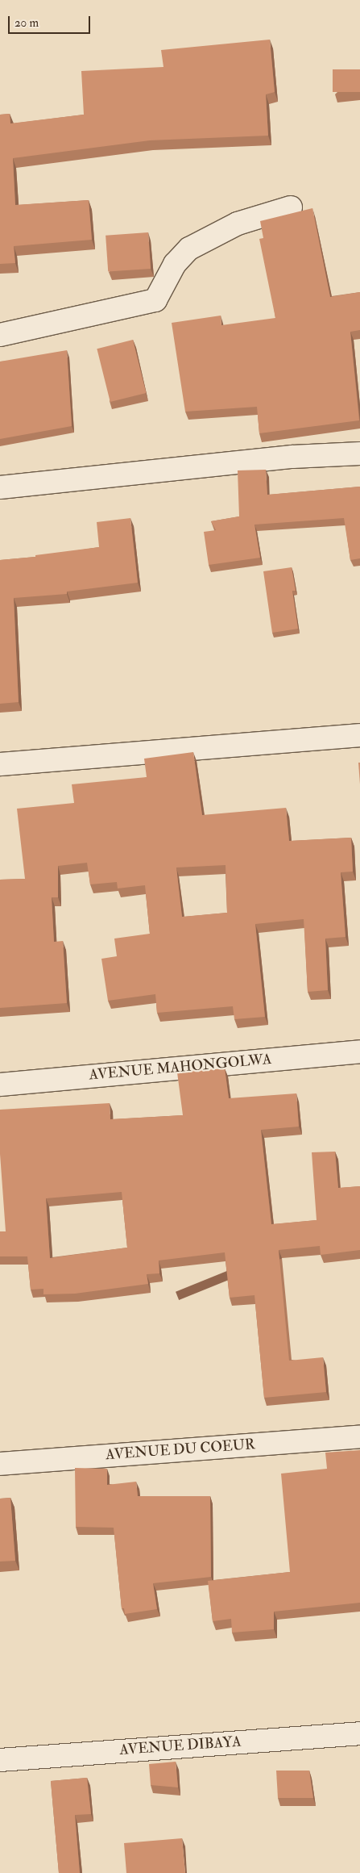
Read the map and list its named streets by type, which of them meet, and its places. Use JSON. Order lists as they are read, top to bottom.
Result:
{
  "streets": {
    "street": ["AVENUE MAHONGOLWA", "AVENUE DU COEUR", "AVENUE DIBAYA"]
  },
  "scale_bar": "20 m"
}
